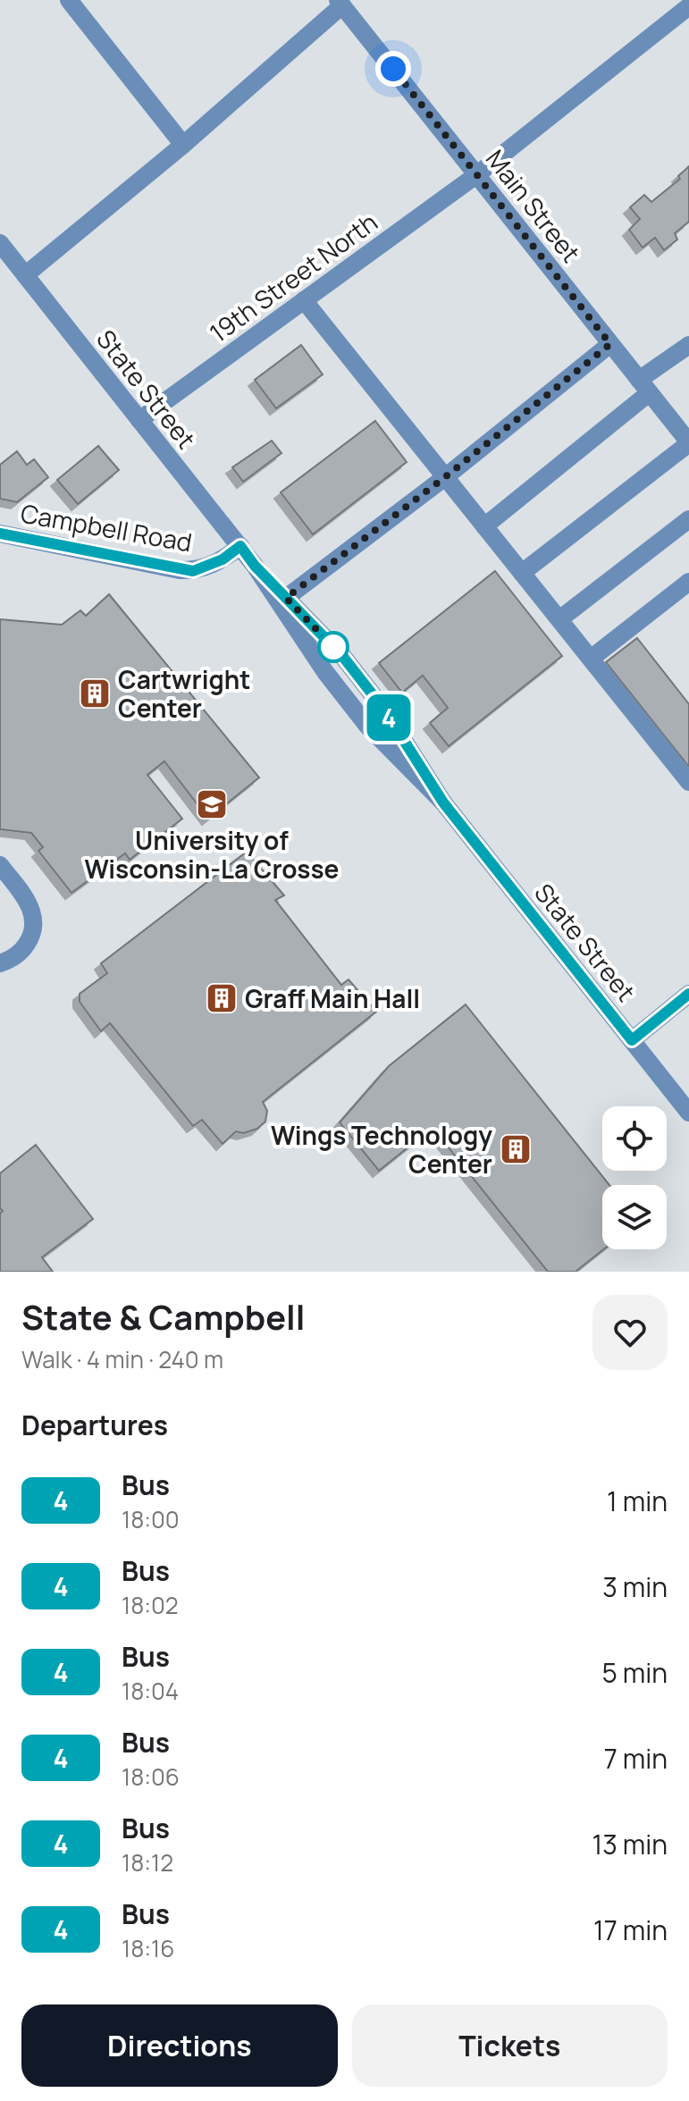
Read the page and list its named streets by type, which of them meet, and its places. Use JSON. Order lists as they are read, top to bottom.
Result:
{
  "streets": {
    "street": [
      "Main Street",
      "19th Street North",
      "State Street",
      "Campbell Road"
    ]
  },
  "crossings": [
    ["Main Street", "19th Street North"],
    ["19th Street North", "State Street"],
    ["State Street", "Campbell Road"]
  ],
  "places": {
    "building": ["Cartwright Center", "Graff Main Hall", "Wings Technology Center"],
    "school or university": ["University of Wisconsin-La Crosse"]
  },
  "lines": ["bus line 4"],
  "page": {
    "on_map": "4",
    "heading": [
      ["State & Campbell", "Walk · 4 min · 240 m"],
      "Departures"
    ],
    "list": [
      {
        "mark": "4",
        "name": "Bus",
        "note": "18:00",
        "value": "1 min"
      },
      {
        "mark": "4",
        "name": "Bus",
        "note": "18:02",
        "value": "3 min"
      },
      {
        "mark": "4",
        "name": "Bus",
        "note": "18:04",
        "value": "5 min"
      },
      {
        "mark": "4",
        "name": "Bus",
        "note": "18:06",
        "value": "7 min"
      },
      {
        "mark": "4",
        "name": "Bus",
        "note": "18:12",
        "value": "13 min"
      },
      {
        "mark": "4",
        "name": "Bus",
        "note": "18:16",
        "value": "17 min"
      }
    ],
    "buttons": ["Directions", "Tickets"]
  }
}
